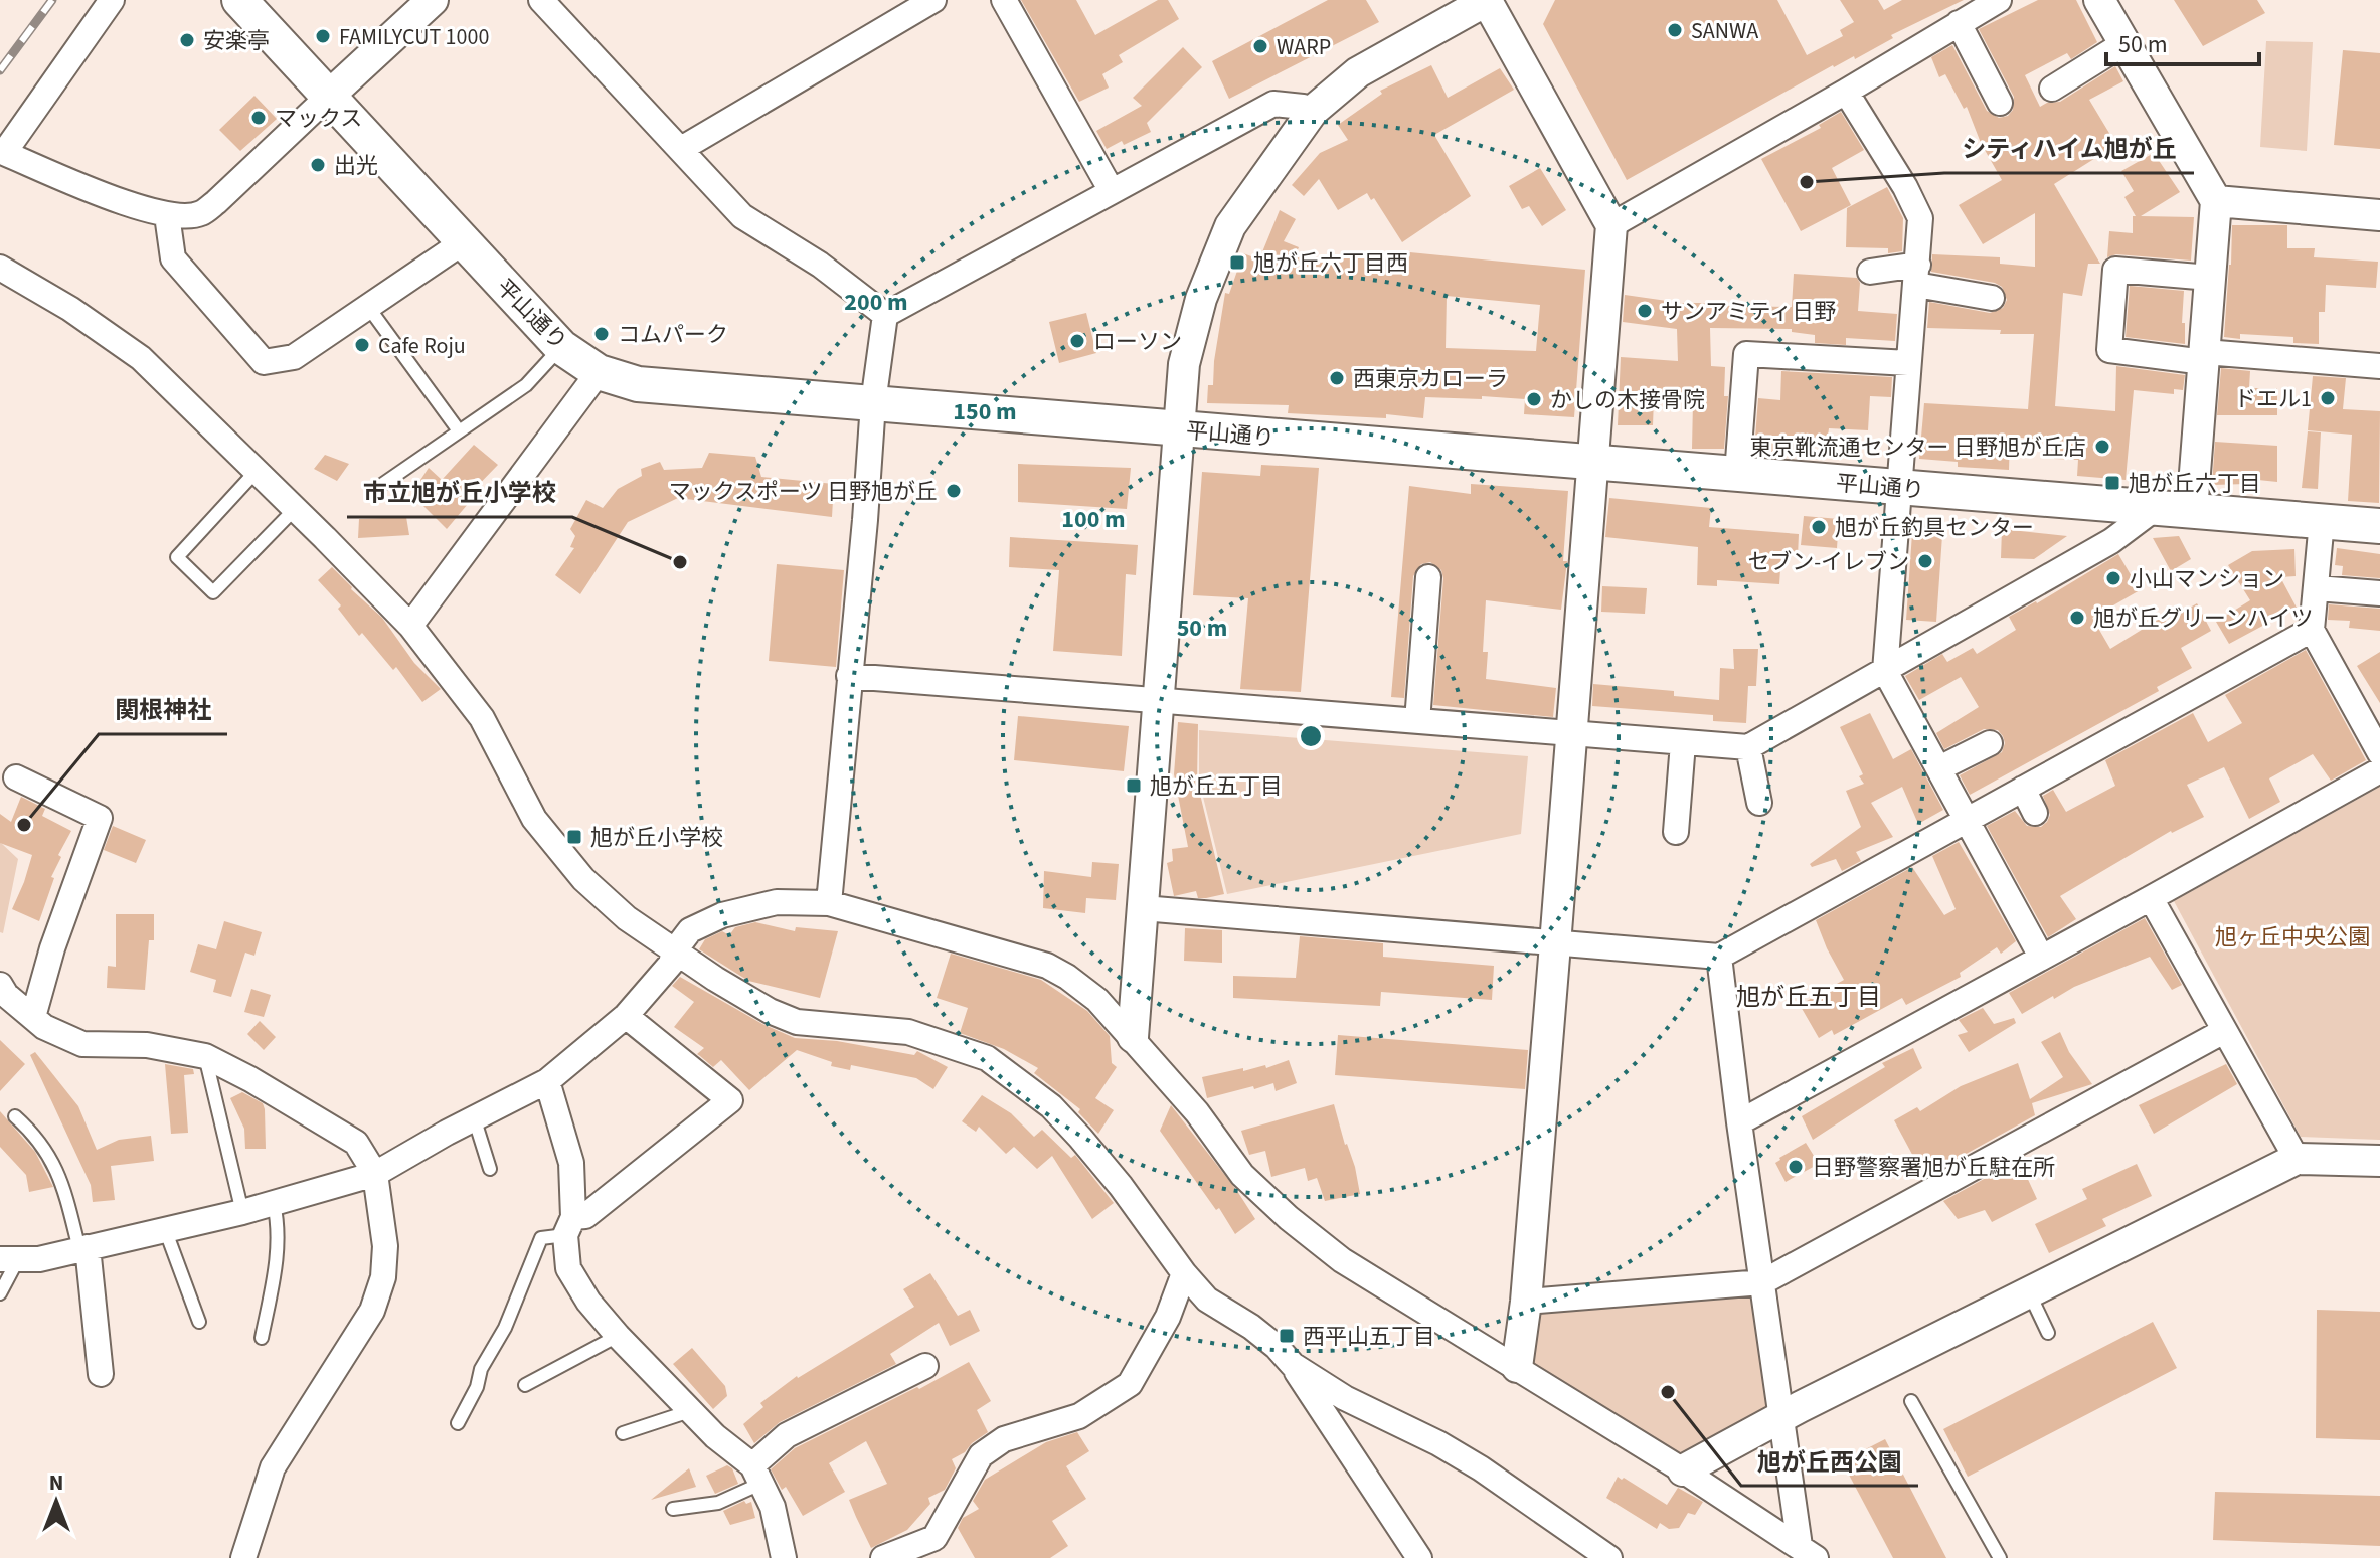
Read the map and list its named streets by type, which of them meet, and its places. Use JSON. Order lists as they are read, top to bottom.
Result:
{
  "streets": {
    "main road": ["平山通り"]
  },
  "districts": ["旭が丘五丁目"],
  "parks": ["旭ヶ丘中央公園"],
  "places": {
    "other": [
      "SANWA",
      "FAMILYCUT 1000",
      "安楽亭",
      "WARP",
      "マックス",
      "出光",
      "シティハイム旭が丘",
      "サンアミティ日野",
      "コムパーク",
      "ローソン",
      "Cafe Roju",
      "西東京カローラ",
      "ドエル1",
      "かしの木接骨院",
      "東京靴流通センター 日野旭が丘店",
      "マックスポーツ 日野旭が丘",
      "旭が丘釣具センター",
      "セブン-イレブン",
      "市立旭が丘小学校",
      "小山マンション",
      "旭が丘グリーンハイツ",
      "関根神社",
      "日野警察署旭が丘駐在所",
      "旭が丘西公園"
    ],
    "transit": [
      "旭が丘六丁目西",
      "旭が丘六丁目",
      "旭が丘五丁目",
      "旭が丘小学校",
      "西平山五丁目"
    ]
  },
  "scale_bar": "50 m",
  "north": "top",
  "rings": [
    "200 m",
    "150 m",
    "100 m",
    "50 m"
  ]
}
